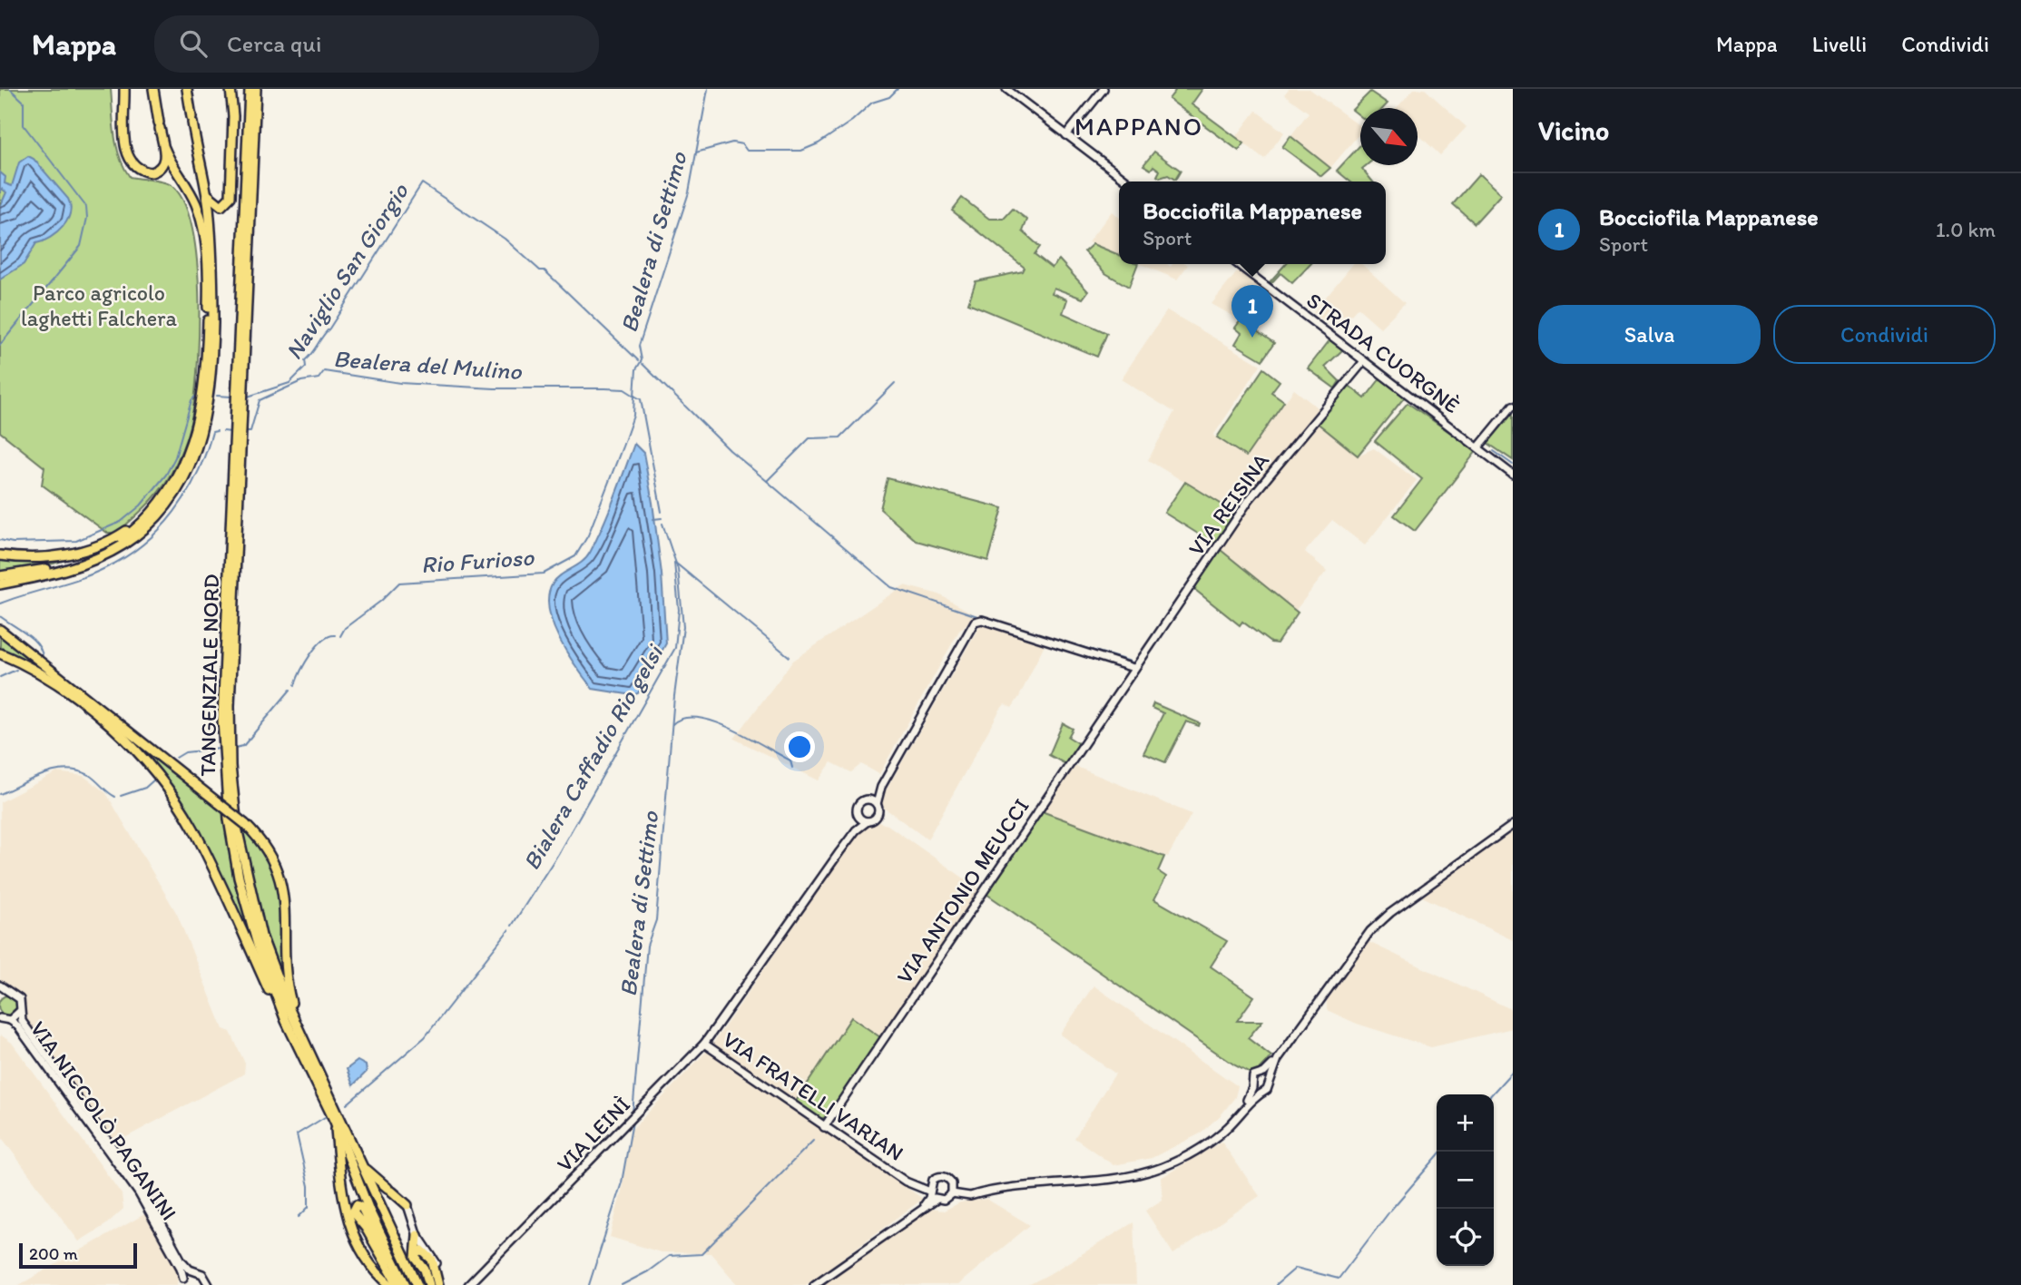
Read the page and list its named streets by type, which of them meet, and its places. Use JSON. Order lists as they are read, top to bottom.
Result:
{
  "streets": {
    "highway": ["TANGENZIALE NORD"],
    "street": [
      "STRADA CUORGNÈ",
      "VIA REISINA",
      "VIA ANTONIO MEUCCI",
      "VIA FRATELLI VARIAN",
      "VIA NICCOLÒ PAGANINI",
      "VIA LEINÌ"
    ]
  },
  "crossings": [
    ["STRADA CUORGNÈ", "VIA REISINA"],
    ["VIA REISINA", "VIA ANTONIO MEUCCI"],
    ["VIA ANTONIO MEUCCI", "VIA FRATELLI VARIAN"],
    ["VIA FRATELLI VARIAN", "VIA LEINÌ"]
  ],
  "districts": ["MAPPANO"],
  "water": [
    "Bealera di Settimo",
    "Naviglio San Giorgio",
    "Bealera del Mulino",
    "Rio Furioso",
    "Bialera Caffadio Rio gelsi"
  ],
  "parks": ["Parco agricolo laghetti Falchera"],
  "scale_bar": "200 m",
  "north": "bottom right",
  "page": {
    "header": "Mappa",
    "search": "Cerca qui",
    "nav": ["Mappa", "Livelli", "Condividi"],
    "heading": "Vicino",
    "list": [
      {
        "mark": "1",
        "name": "Bocciofila Mappanese",
        "note": "Sport",
        "value": "1.0 km"
      }
    ],
    "popup": ["Bocciofila Mappanese", "Sport"],
    "pins": "1",
    "buttons": ["Salva", "Condividi"],
    "map_buttons": ["+", "−"],
    "scale": "200 m"
  }
}
